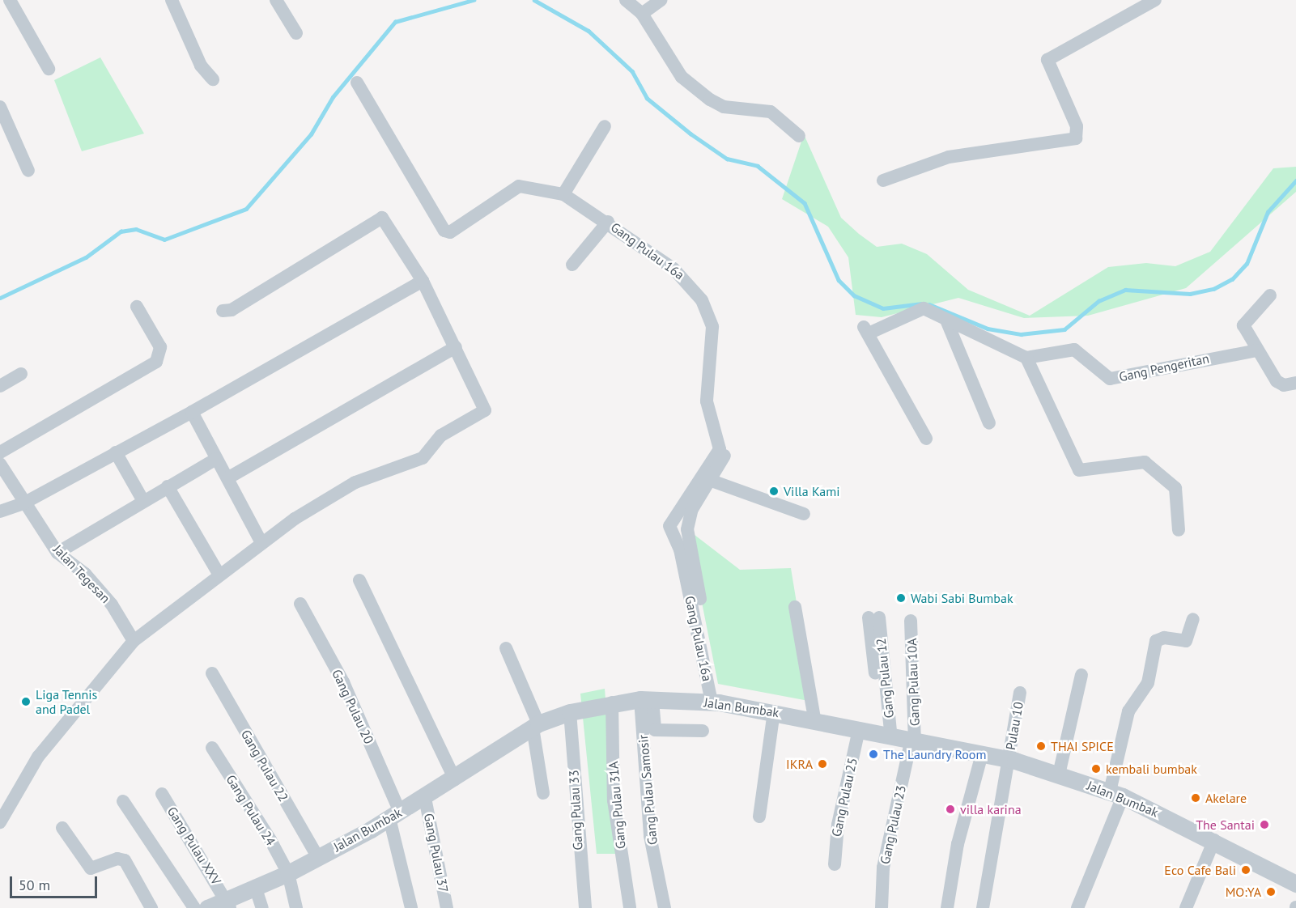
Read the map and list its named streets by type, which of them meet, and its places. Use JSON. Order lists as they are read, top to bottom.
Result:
{
  "streets": {
    "street": [
      "Gang Pulau 16a",
      "Gang Pengeritan",
      "Jalan Tegesan",
      "Gang Pulau 12",
      "Gang Pulau 10A",
      "Gang Pulau 20",
      "Jalan Bumbak",
      "Pulau 10",
      "Gang Pulau 22",
      "Gang Pulau Samosir",
      "Gang Pulau 25",
      "Gang Pulau 31A",
      "Gang Pulau 24",
      "Gang Pulau 33",
      "Gang Pulau 23",
      "Gang Pulau XXV",
      "Gang Pulau 37"
    ]
  },
  "crossings": [
    ["Gang Pulau 16a", "Jalan Bumbak"],
    ["Gang Pulau 12", "Jalan Bumbak"],
    ["Gang Pulau 10A", "Jalan Bumbak"],
    ["Gang Pulau 10A", "Gang Pulau 23"],
    ["Gang Pulau 20", "Jalan Bumbak"],
    ["Jalan Bumbak", "Pulau 10"],
    ["Jalan Bumbak", "Gang Pulau 22"],
    ["Jalan Bumbak", "Gang Pulau Samosir"],
    ["Jalan Bumbak", "Gang Pulau 25"],
    ["Jalan Bumbak", "Gang Pulau 31A"],
    ["Jalan Bumbak", "Gang Pulau 24"],
    ["Jalan Bumbak", "Gang Pulau 33"],
    ["Jalan Bumbak", "Gang Pulau 23"],
    ["Jalan Bumbak", "Gang Pulau XXV"],
    ["Jalan Bumbak", "Gang Pulau 37"]
  ],
  "places": [
    "Villa Kami",
    "Wabi Sabi Bumbak",
    "Liga Tennis and Padel",
    "THAI SPICE",
    "The Laundry Room",
    "IKRA",
    "kembali bumbak",
    "Akelare",
    "villa karina",
    "The Santai",
    "Eco Cafe Bali",
    "MO:YA"
  ],
  "scale_bar": "50 m"
}
